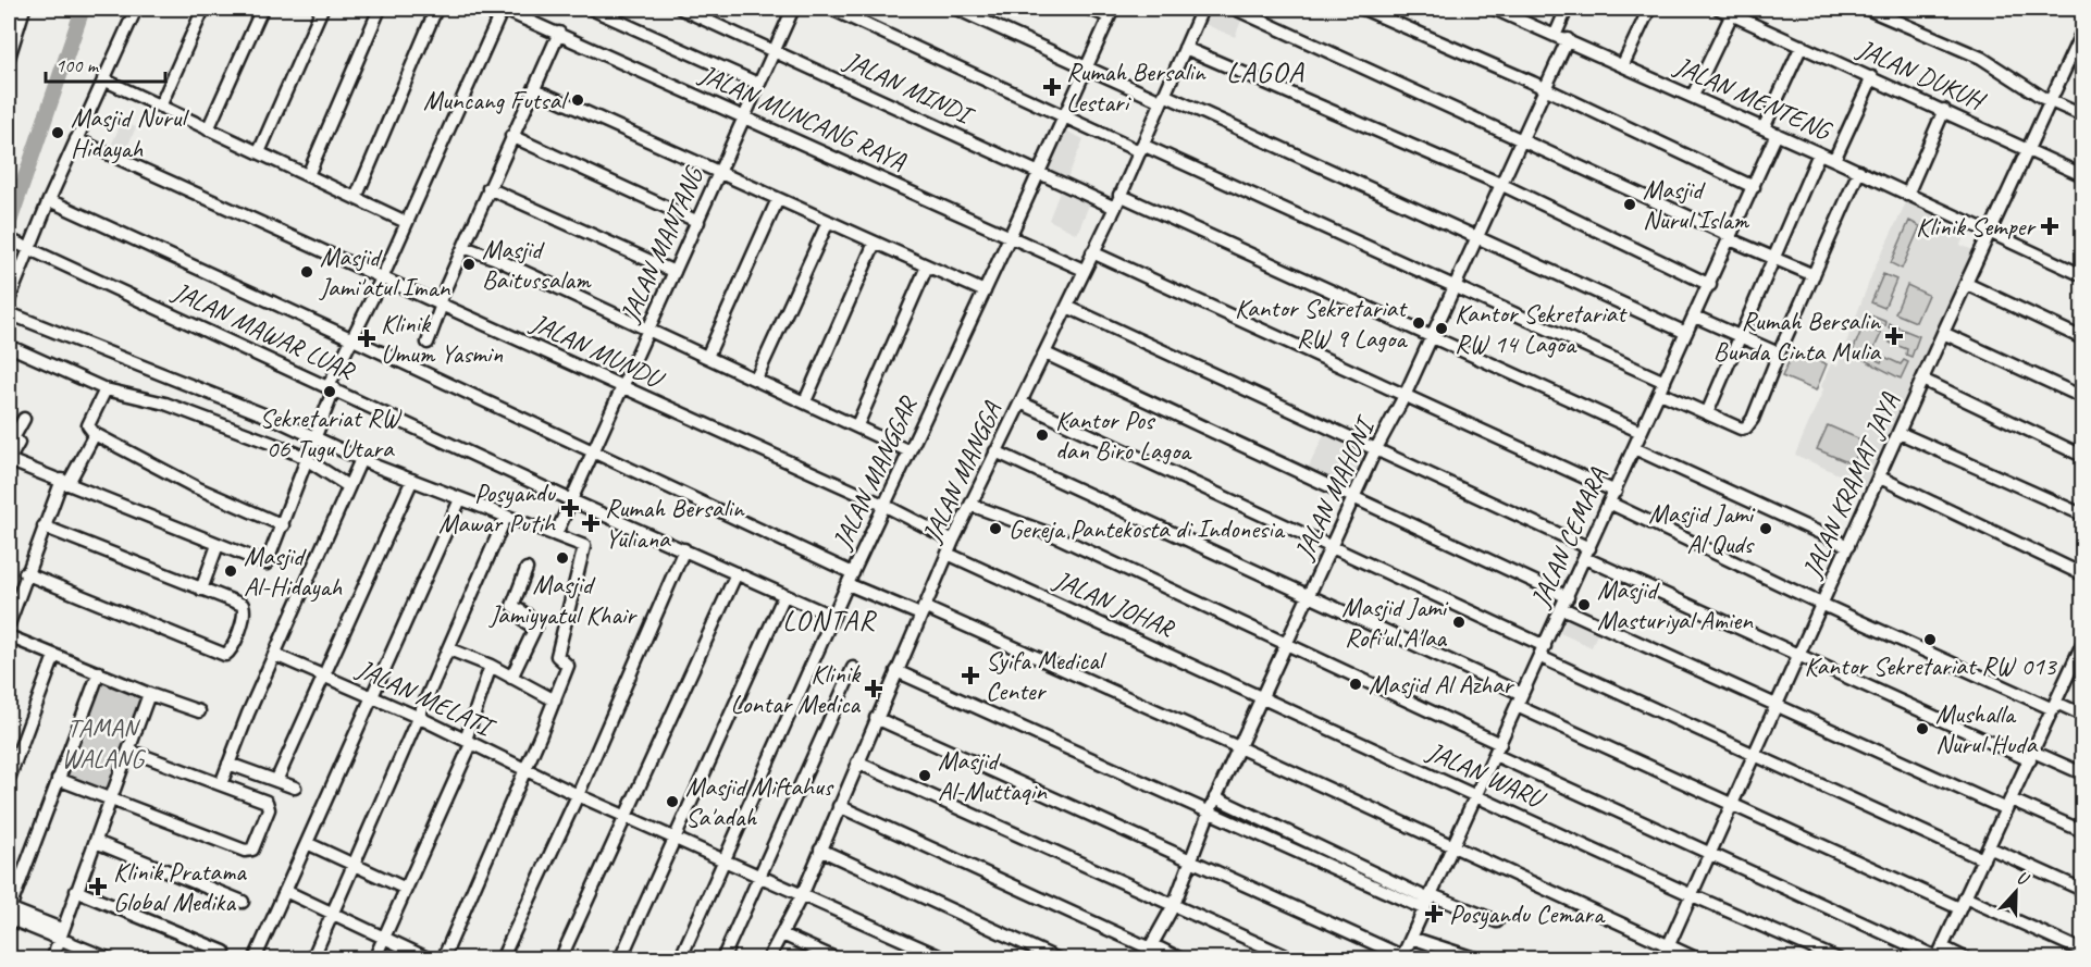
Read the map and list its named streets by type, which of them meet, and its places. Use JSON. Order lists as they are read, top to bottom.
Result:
{
  "streets": {
    "street": [
      "JALAN DUKUH",
      "JALAN MINDI",
      "JALAN MENTENG",
      "JALAN MUNCANG RAYA",
      "JALAN MANTANG",
      "JALAN MAWAR LUAR",
      "JALAN MUNDU",
      "JALAN MANGGA",
      "JALAN MANGGAR",
      "JALAN KRAMAT JAYA",
      "JALAN MAHONI",
      "JALAN CEMARA",
      "JALAN JOHAR",
      "JALAN MELATI",
      "JALAN WARU"
    ]
  },
  "crossings": [
    ["JALAN DUKUH", "JALAN KRAMAT JAYA"],
    ["JALAN MINDI", "JALAN MANTANG"],
    ["JALAN MINDI", "JALAN MANGGA"],
    ["JALAN MINDI", "JALAN MANGGAR"],
    ["JALAN MENTENG", "JALAN KRAMAT JAYA"],
    ["JALAN MENTENG", "JALAN MAHONI"],
    ["JALAN MENTENG", "JALAN CEMARA"],
    ["JALAN MUNCANG RAYA", "JALAN MANTANG"],
    ["JALAN MUNCANG RAYA", "JALAN MANGGA"],
    ["JALAN MUNCANG RAYA", "JALAN MANGGAR"],
    ["JALAN MANTANG", "JALAN MAWAR LUAR"],
    ["JALAN MANTANG", "JALAN MUNDU"],
    ["JALAN MAWAR LUAR", "JALAN MANGGAR"],
    ["JALAN MUNDU", "JALAN MANGGA"],
    ["JALAN MUNDU", "JALAN MANGGAR"],
    ["JALAN MANGGA", "JALAN JOHAR"],
    ["JALAN MANGGA", "JALAN MELATI"],
    ["JALAN MANGGAR", "JALAN MELATI"],
    ["JALAN KRAMAT JAYA", "JALAN WARU"],
    ["JALAN MAHONI", "JALAN JOHAR"],
    ["JALAN MAHONI", "JALAN WARU"],
    ["JALAN CEMARA", "JALAN WARU"],
    ["JALAN JOHAR", "JALAN WARU"]
  ],
  "districts": ["LAGOA", "LONTAR"],
  "parks": ["TAMAN WALANG"],
  "places": {
    "health": [
      "Rumah Bersalin Lestari",
      "Klinik Semper",
      "Rumah Bersalin Bunda Cinta Mulia",
      "Klinik Umum Yasmin",
      "Posyandu Mawar Putih",
      "Rumah Bersalin Yuliana",
      "Syifa Medical Center",
      "Klinik Lontar Medica",
      "Klinik Pratama Global Medika",
      "Posyandu Cemara"
    ],
    "other": [
      "Muncang Futsal",
      "Masjid Nurul Hidayah",
      "Masjid Nurul Islam",
      "Masjid Baitussalam",
      "Masjid Jami'atul Iman",
      "Kantor Sekretariat RW 9 Lagoa",
      "Kantor Sekretariat RW 14 Lagoa",
      "Sekretariat RW 06 Tugu Utara",
      "Kantor Pos dan Biro Lagoa",
      "Gereja Pantekosta di Indonesia",
      "Masjid Jami Al Quds",
      "Masjid Jamiyyatul Khair",
      "Masjid Al-Hidayah",
      "Masjid Masturiyal Amien",
      "Masjid Jami Rofi'ul A'laa",
      "Kantor Sekretariat RW 013",
      "Masjid Al Azhar",
      "Mushalla Nurul Huda",
      "Masjid Al-Muttaqin",
      "Masjid Miftahus Sa'adah"
    ]
  },
  "scale_bar": "100 m",
  "north": "top"
}
